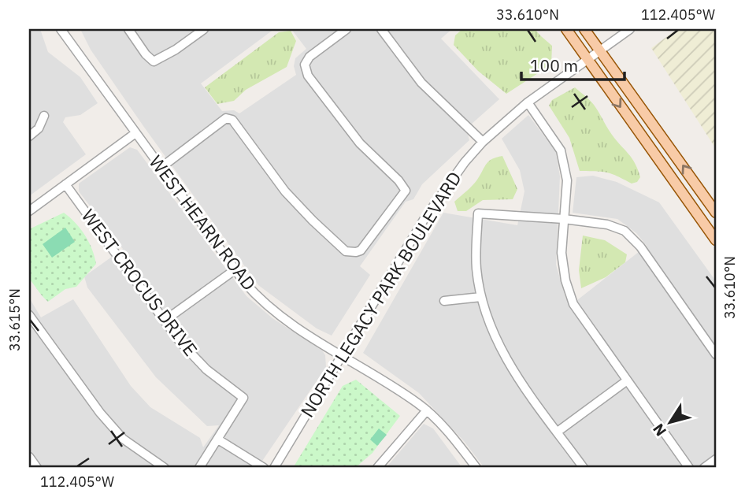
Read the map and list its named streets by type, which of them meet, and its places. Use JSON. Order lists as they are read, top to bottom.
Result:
{
  "streets": {
    "street": ["WEST HEARN ROAD", "WEST CROCUS DRIVE", "NORTH LEGACY PARK BOULEVARD"]
  },
  "crossings": [
    ["WEST HEARN ROAD", "NORTH LEGACY PARK BOULEVARD"]
  ],
  "scale_bar": "100 m",
  "north": "bottom left",
  "coordinates": ["33.610°N", "112.405°W", "33.615°N"]
}
